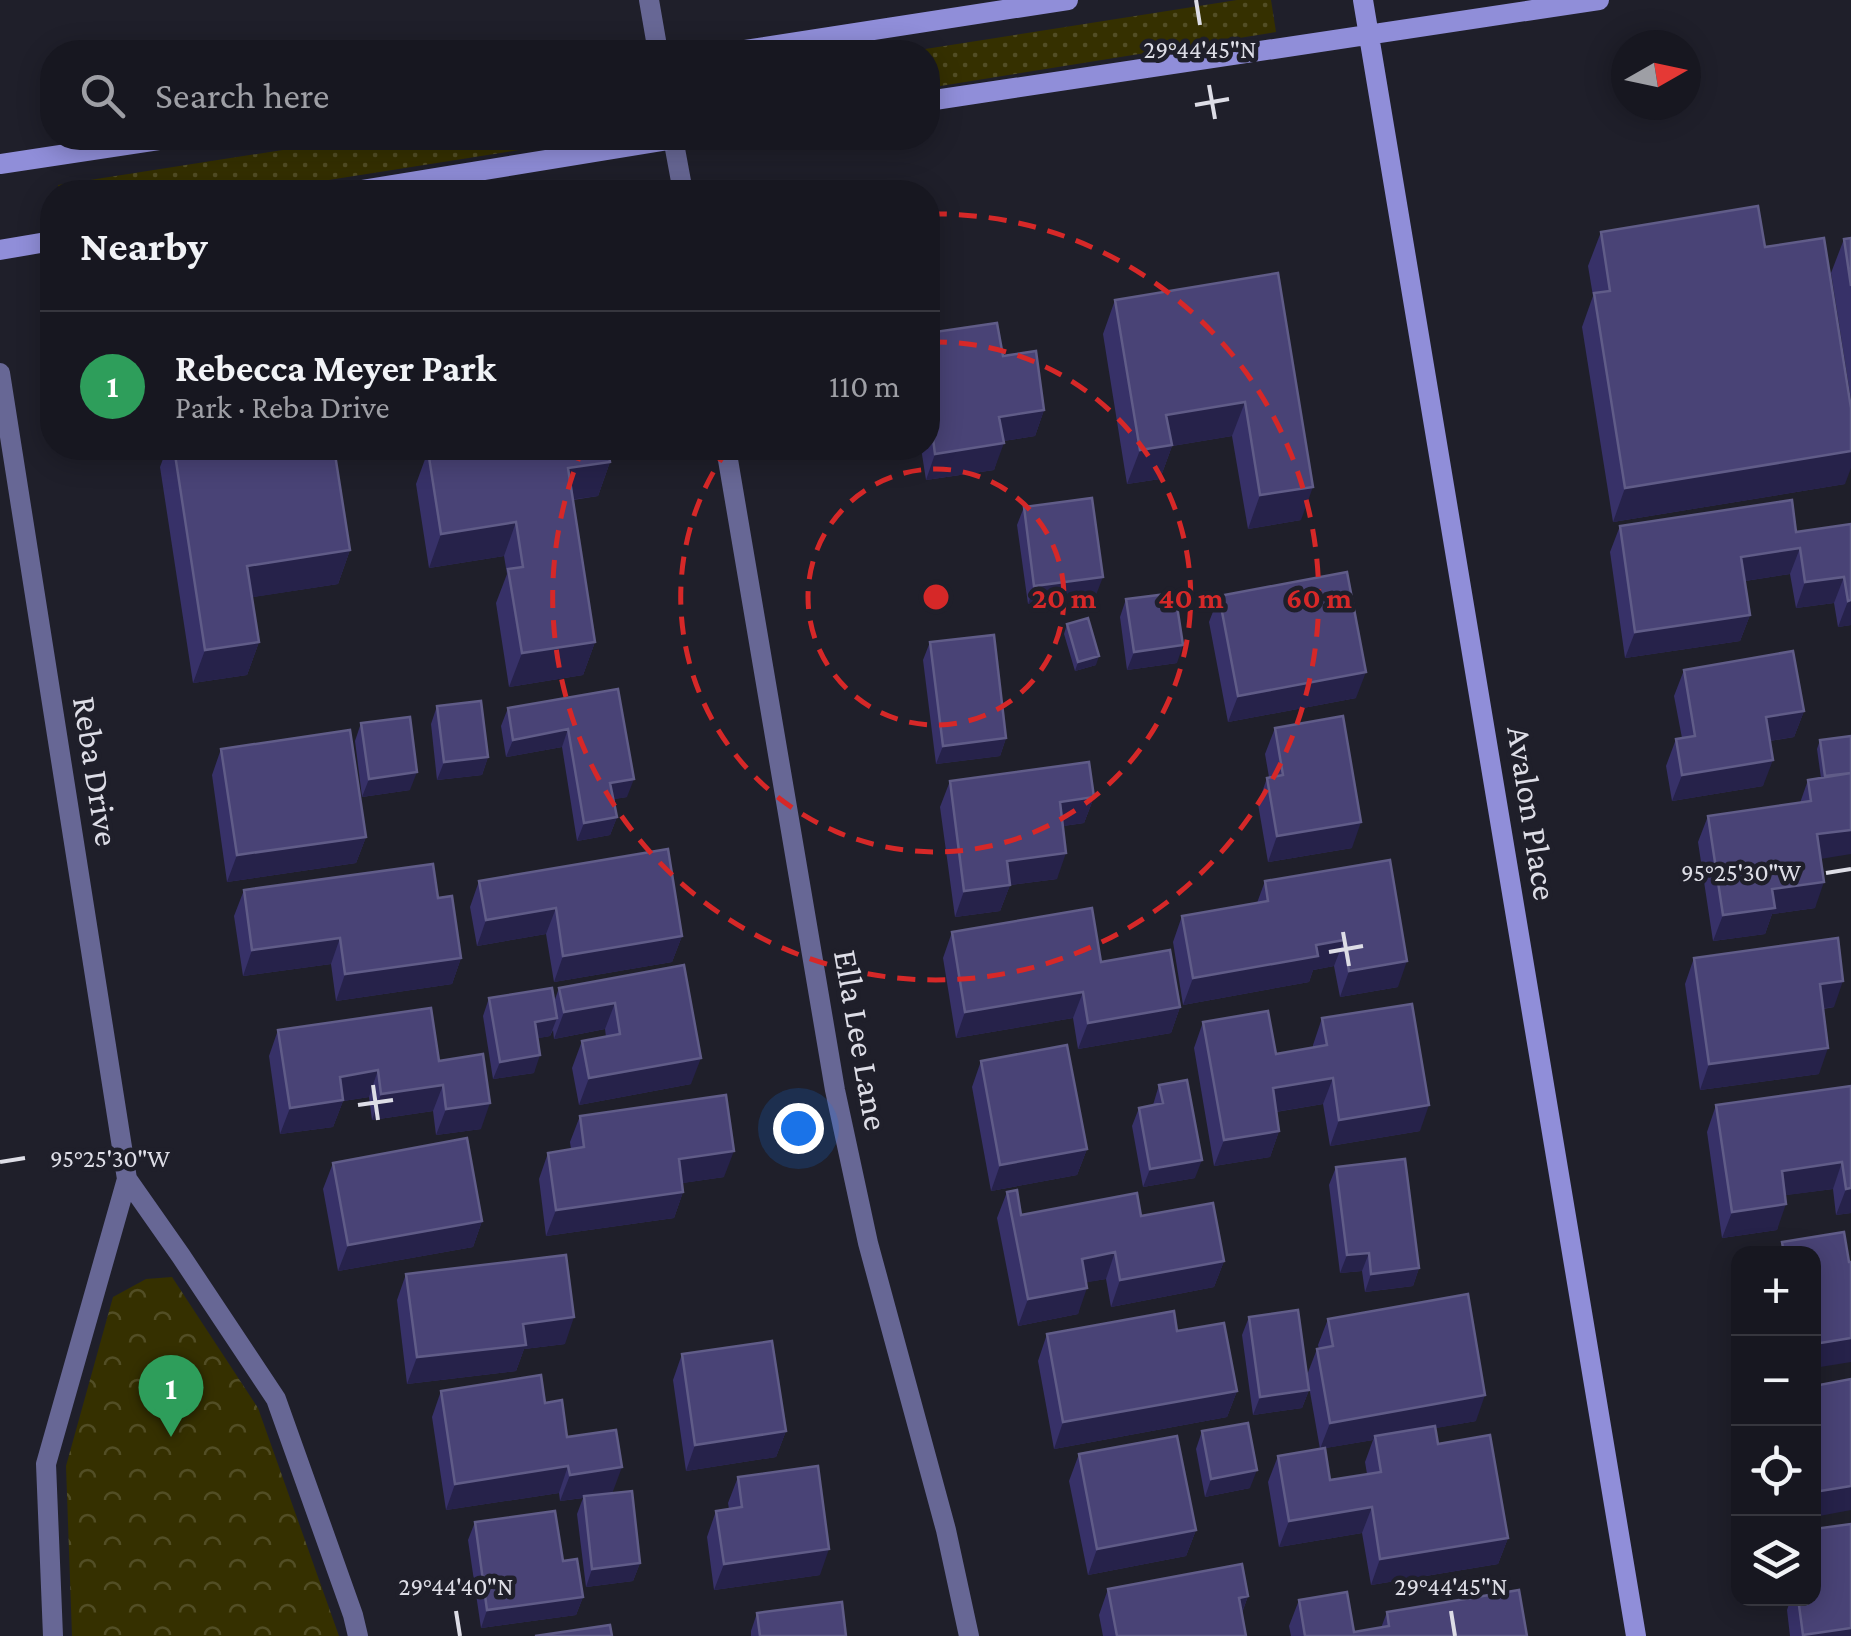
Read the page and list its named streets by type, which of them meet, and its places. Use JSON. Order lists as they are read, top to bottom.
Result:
{
  "streets": {
    "street": ["Reba Drive", "Avalon Place", "Ella Lee Lane"]
  },
  "north": "right",
  "page": {
    "search": "Search here",
    "heading": "Nearby",
    "list": [
      {
        "mark": "1",
        "name": "Rebecca Meyer Park",
        "note": "Park · Reba Drive",
        "value": "110 m"
      }
    ],
    "map_buttons": ["+", "−"],
    "pins": "1"
  },
  "coordinates": ["29°44'45\"N", "95°25'30\"W", "29°44'40\"N"],
  "rings": ["20 m", "40 m", "60 m"]
}
